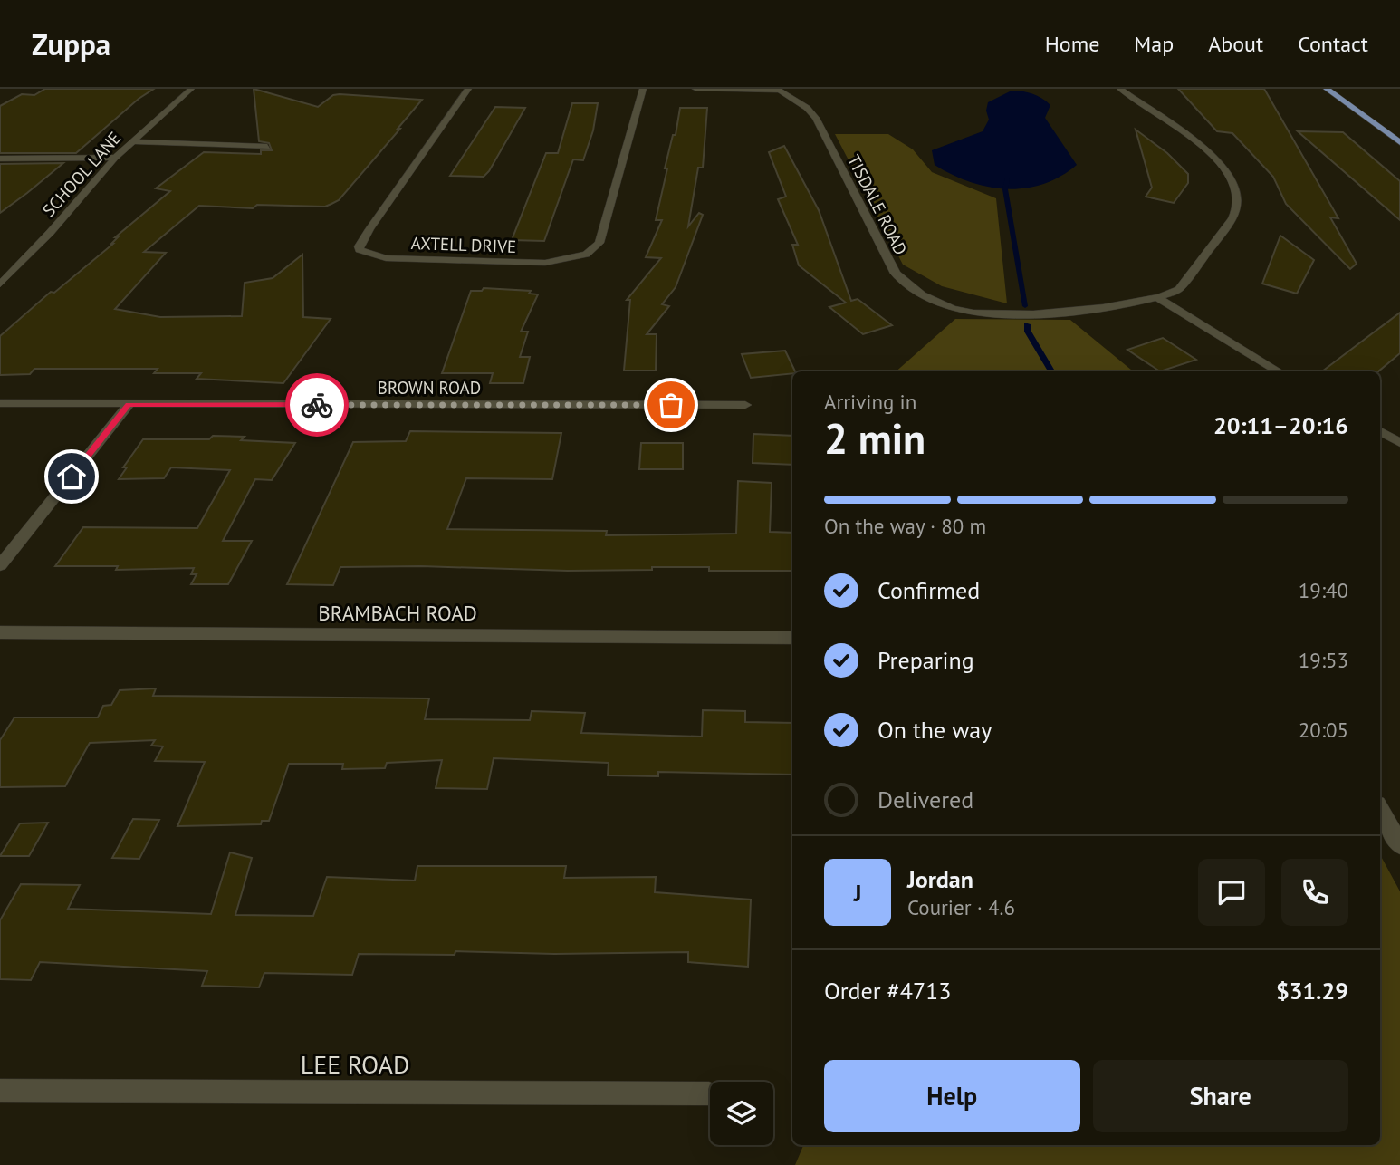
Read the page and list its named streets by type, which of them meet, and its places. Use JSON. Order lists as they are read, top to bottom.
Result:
{
  "streets": {
    "street": [
      "SCHOOL LANE",
      "TISDALE ROAD",
      "AXTELL DRIVE",
      "BROWN ROAD",
      "BRAMBACH ROAD",
      "LEE ROAD"
    ]
  },
  "page": {
    "header": "Zuppa",
    "nav": [
      "Home",
      "Map",
      "About",
      "Contact"
    ],
    "heading": ["2 min", "Arriving in", "20:11–20:16"],
    "panel": [
      "Jordan",
      "Courier · 4.6",
      "Order #4713",
      "$31.29"
    ],
    "bar": "On the way · 80 m",
    "list": [
      ["Confirmed", "19:40"],
      ["Preparing", "19:53"],
      ["On the way", "20:05"],
      "Delivered"
    ],
    "round": "J",
    "buttons": ["Help", "Share"]
  }
}
